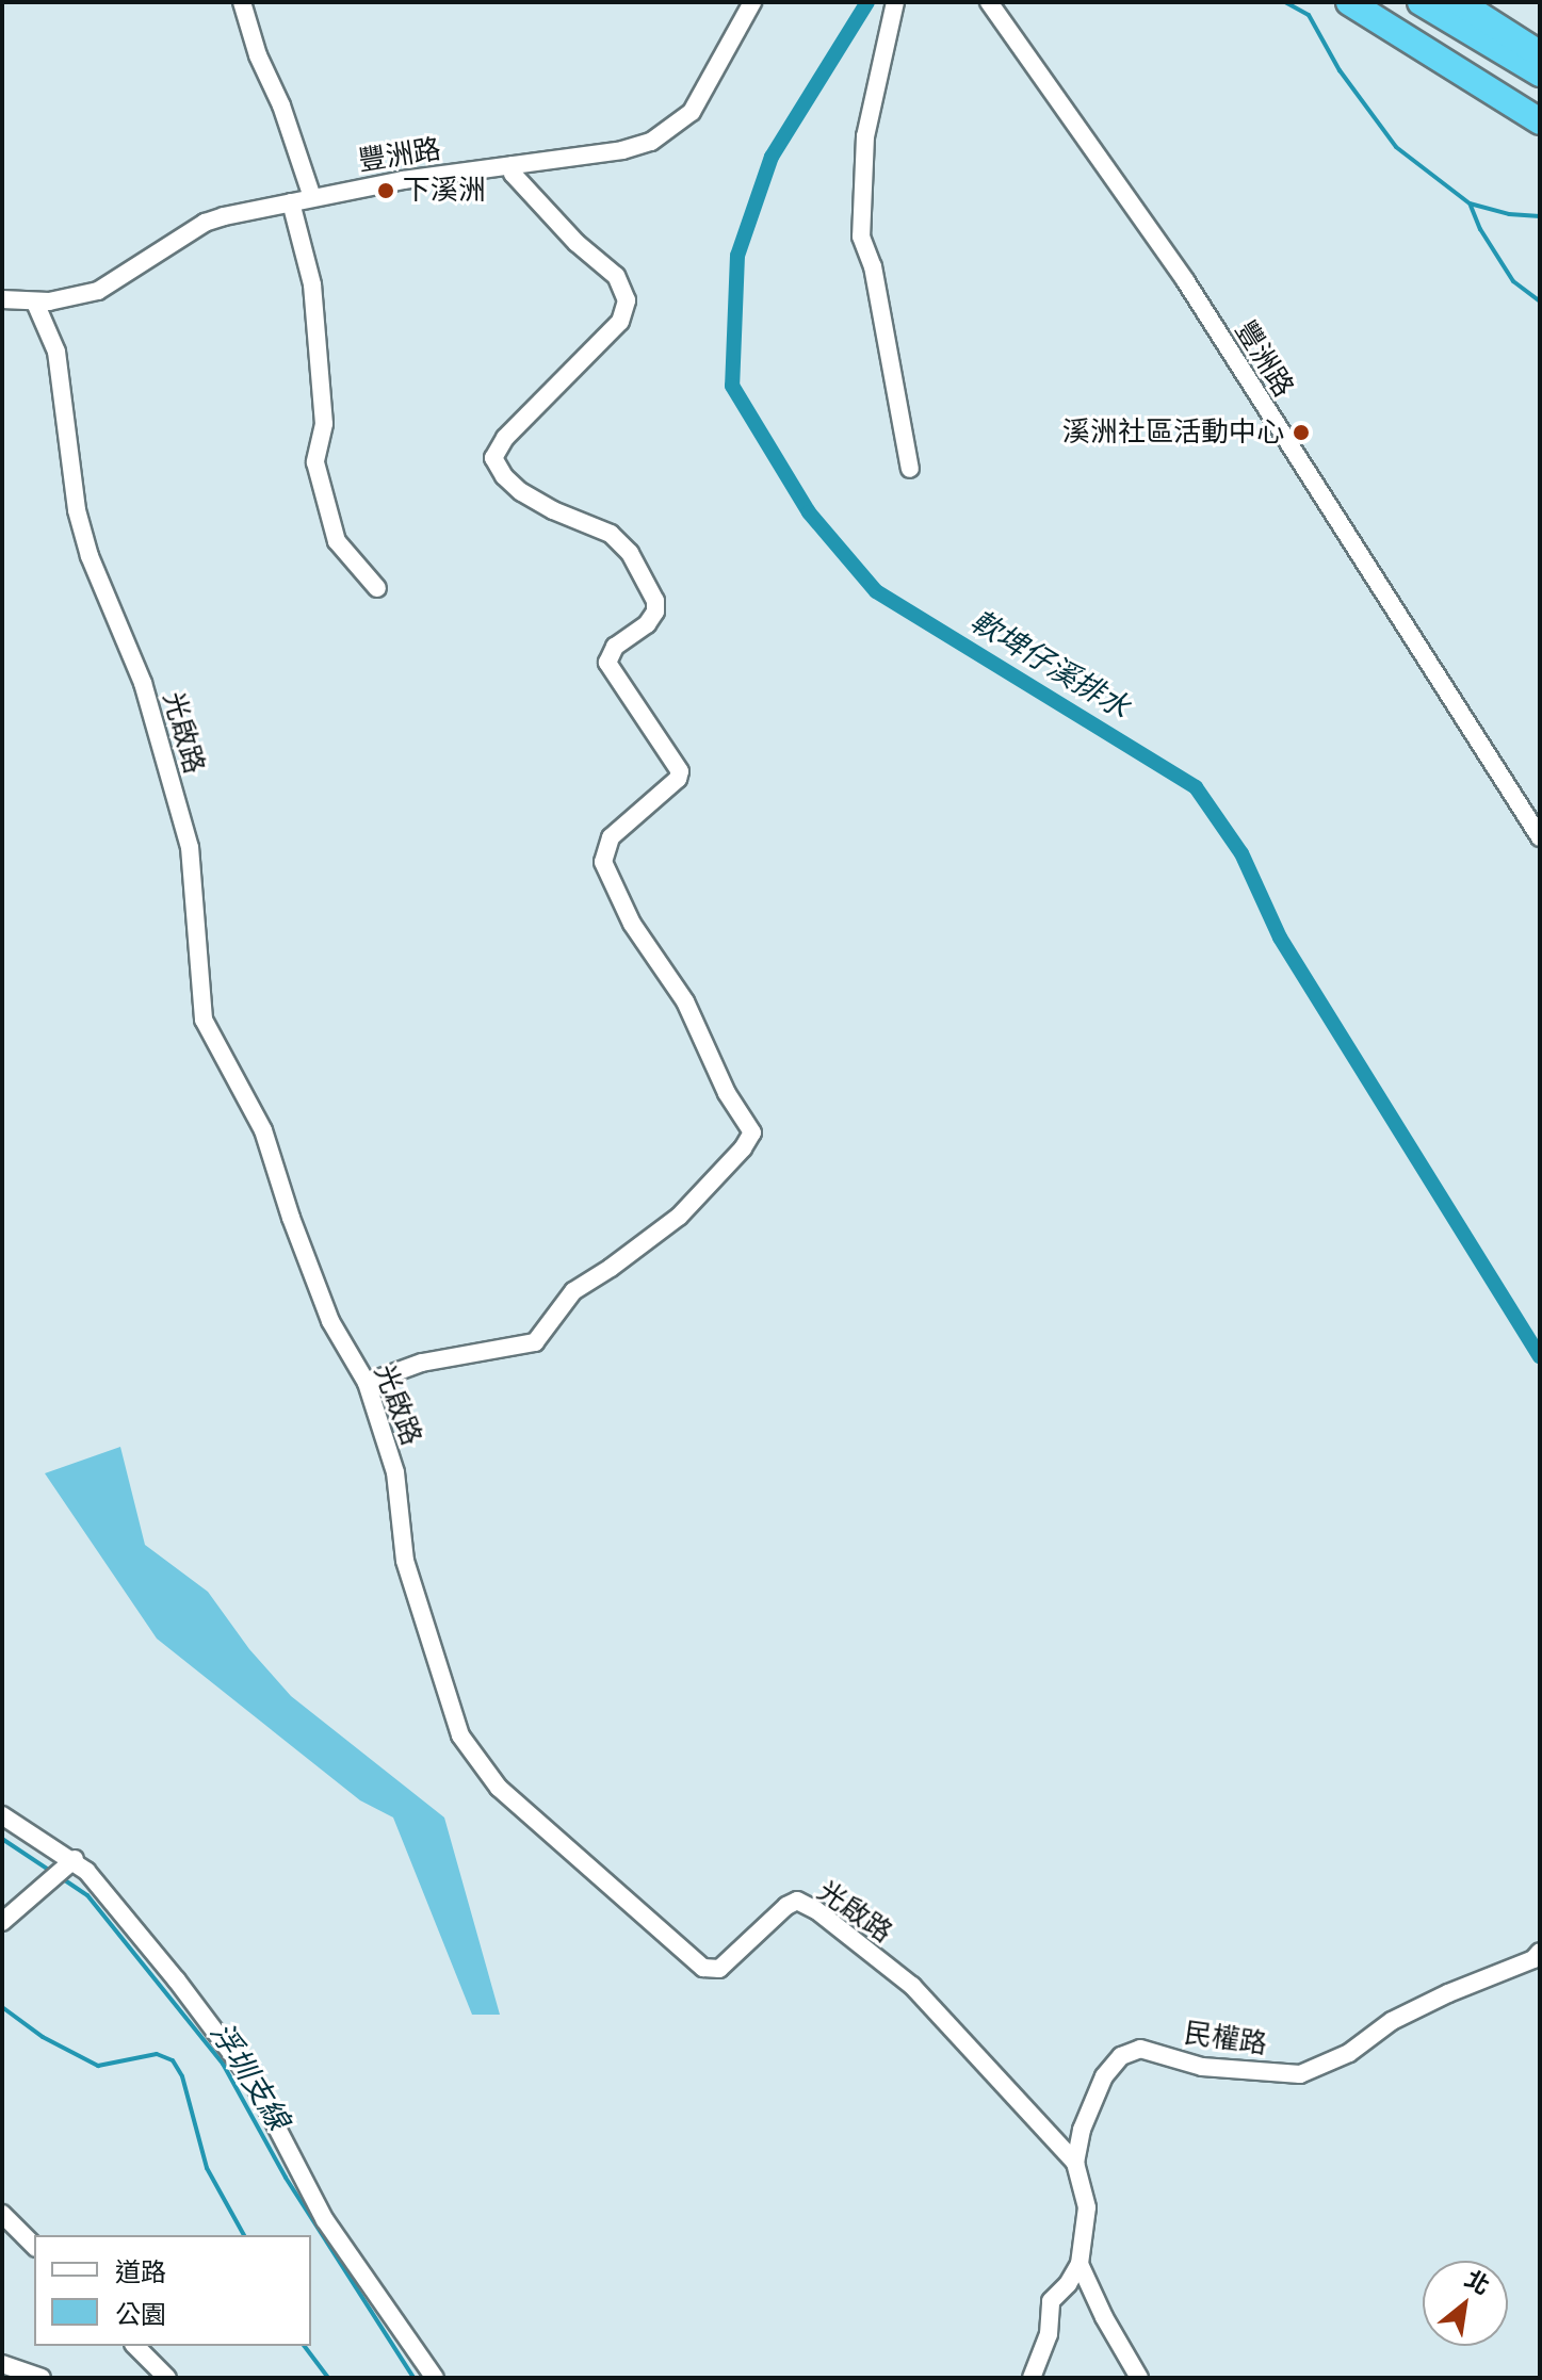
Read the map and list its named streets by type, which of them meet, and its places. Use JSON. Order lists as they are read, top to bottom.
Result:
{
  "streets": {
    "street": ["豐洲路", "光啟路", "民權路"]
  },
  "crossings": [
    ["豐洲路", "光啟路"],
    ["光啟路", "民權路"]
  ],
  "water": ["軟埤仔溪排水", "浮圳支線"],
  "places": ["下溪洲", "溪洲社區活動中心"],
  "legend": ["道路", "公園"],
  "north": "top right"
}
